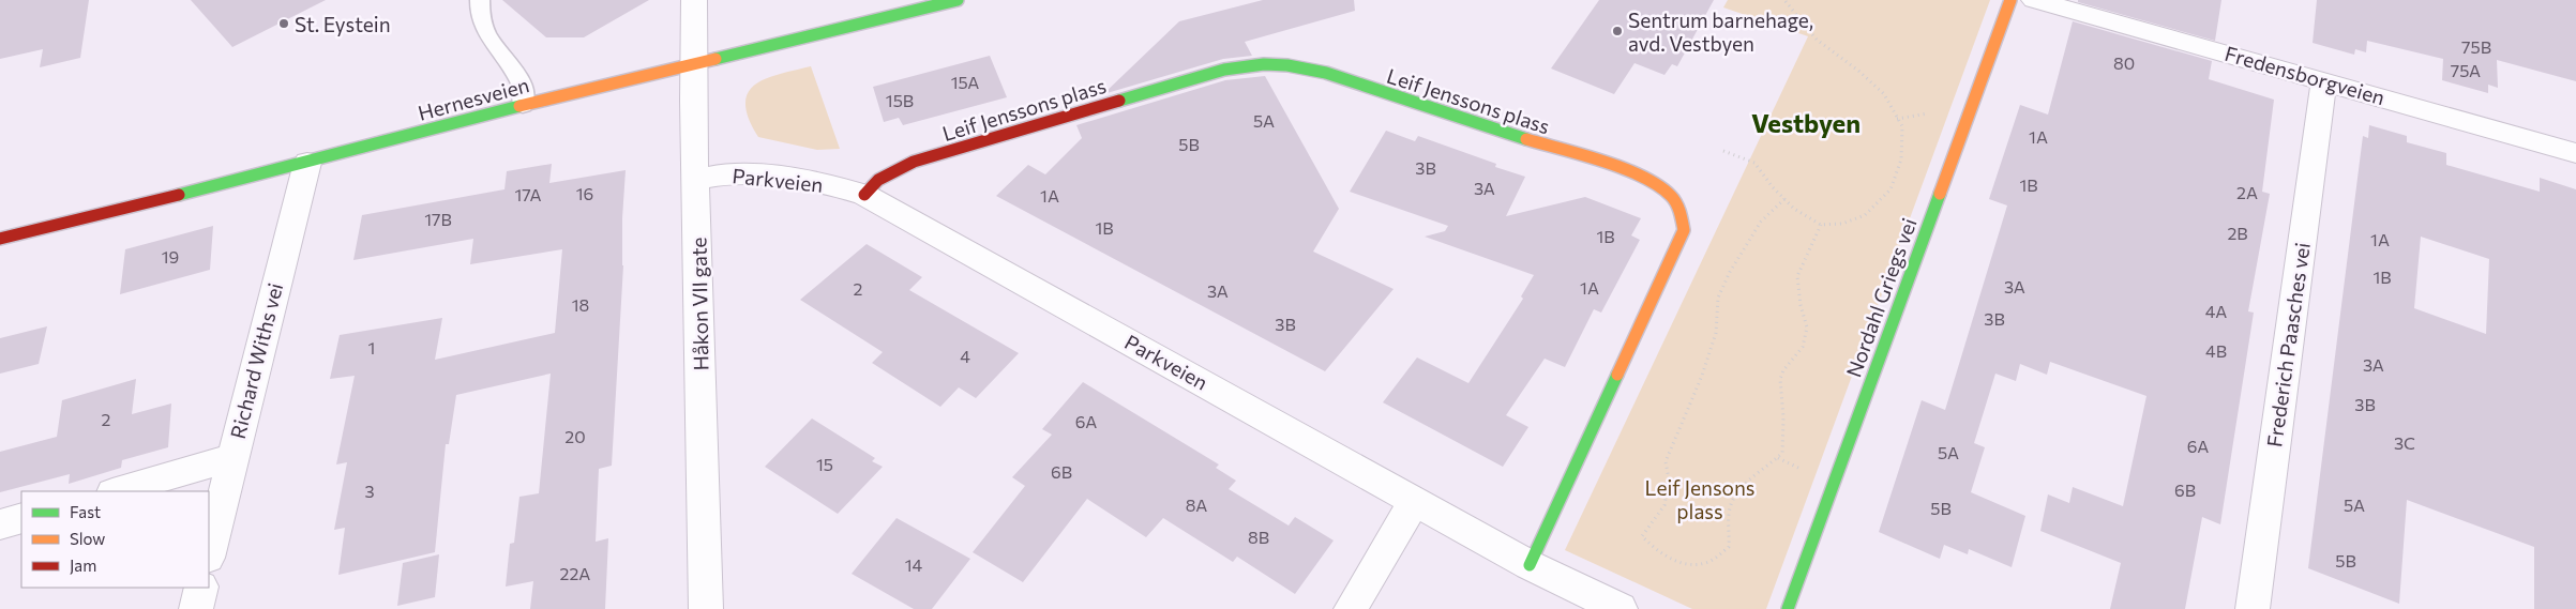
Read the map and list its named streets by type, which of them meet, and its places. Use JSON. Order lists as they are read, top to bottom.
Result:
{
  "streets": {
    "street": [
      "Fredensborgveien",
      "Hernesveien",
      "Leif Jenssons plass",
      "Parkveien",
      "Nordahl Griegs vei",
      "Håkon VII gate",
      "Frederich Paasches vei",
      "Richard Withs vei"
    ]
  },
  "crossings": [
    ["Fredensborgveien", "Frederich Paasches vei"],
    ["Hernesveien", "Håkon VII gate"],
    ["Hernesveien", "Richard Withs vei"],
    ["Leif Jenssons plass", "Parkveien"],
    ["Parkveien", "Håkon VII gate"]
  ],
  "districts": ["Vestbyen"],
  "parks": ["Leif Jensons plass"],
  "places": ["St. Eystein", "Sentrum barnehage, avd. Vestbyen"],
  "house_numbers": [
    "75B",
    "80",
    "75A",
    "15A",
    "15B",
    "5A",
    "1A",
    "5B",
    "3B",
    "1B",
    "3A",
    "2A",
    "16",
    "17A",
    "1A",
    "17B",
    "1B",
    "2B",
    "1B",
    "1A",
    "19",
    "1B",
    "3A",
    "1A",
    "2",
    "3A",
    "18",
    "4A",
    "3B",
    "3B",
    "1",
    "4B",
    "4",
    "3A",
    "3B",
    "2",
    "6A",
    "20",
    "3C",
    "6A",
    "5A",
    "15",
    "6B",
    "6B",
    "3",
    "8A",
    "5A",
    "5B",
    "8B",
    "5B",
    "14",
    "22A"
  ],
  "legend": ["Fast", "Slow", "Jam"]
}
